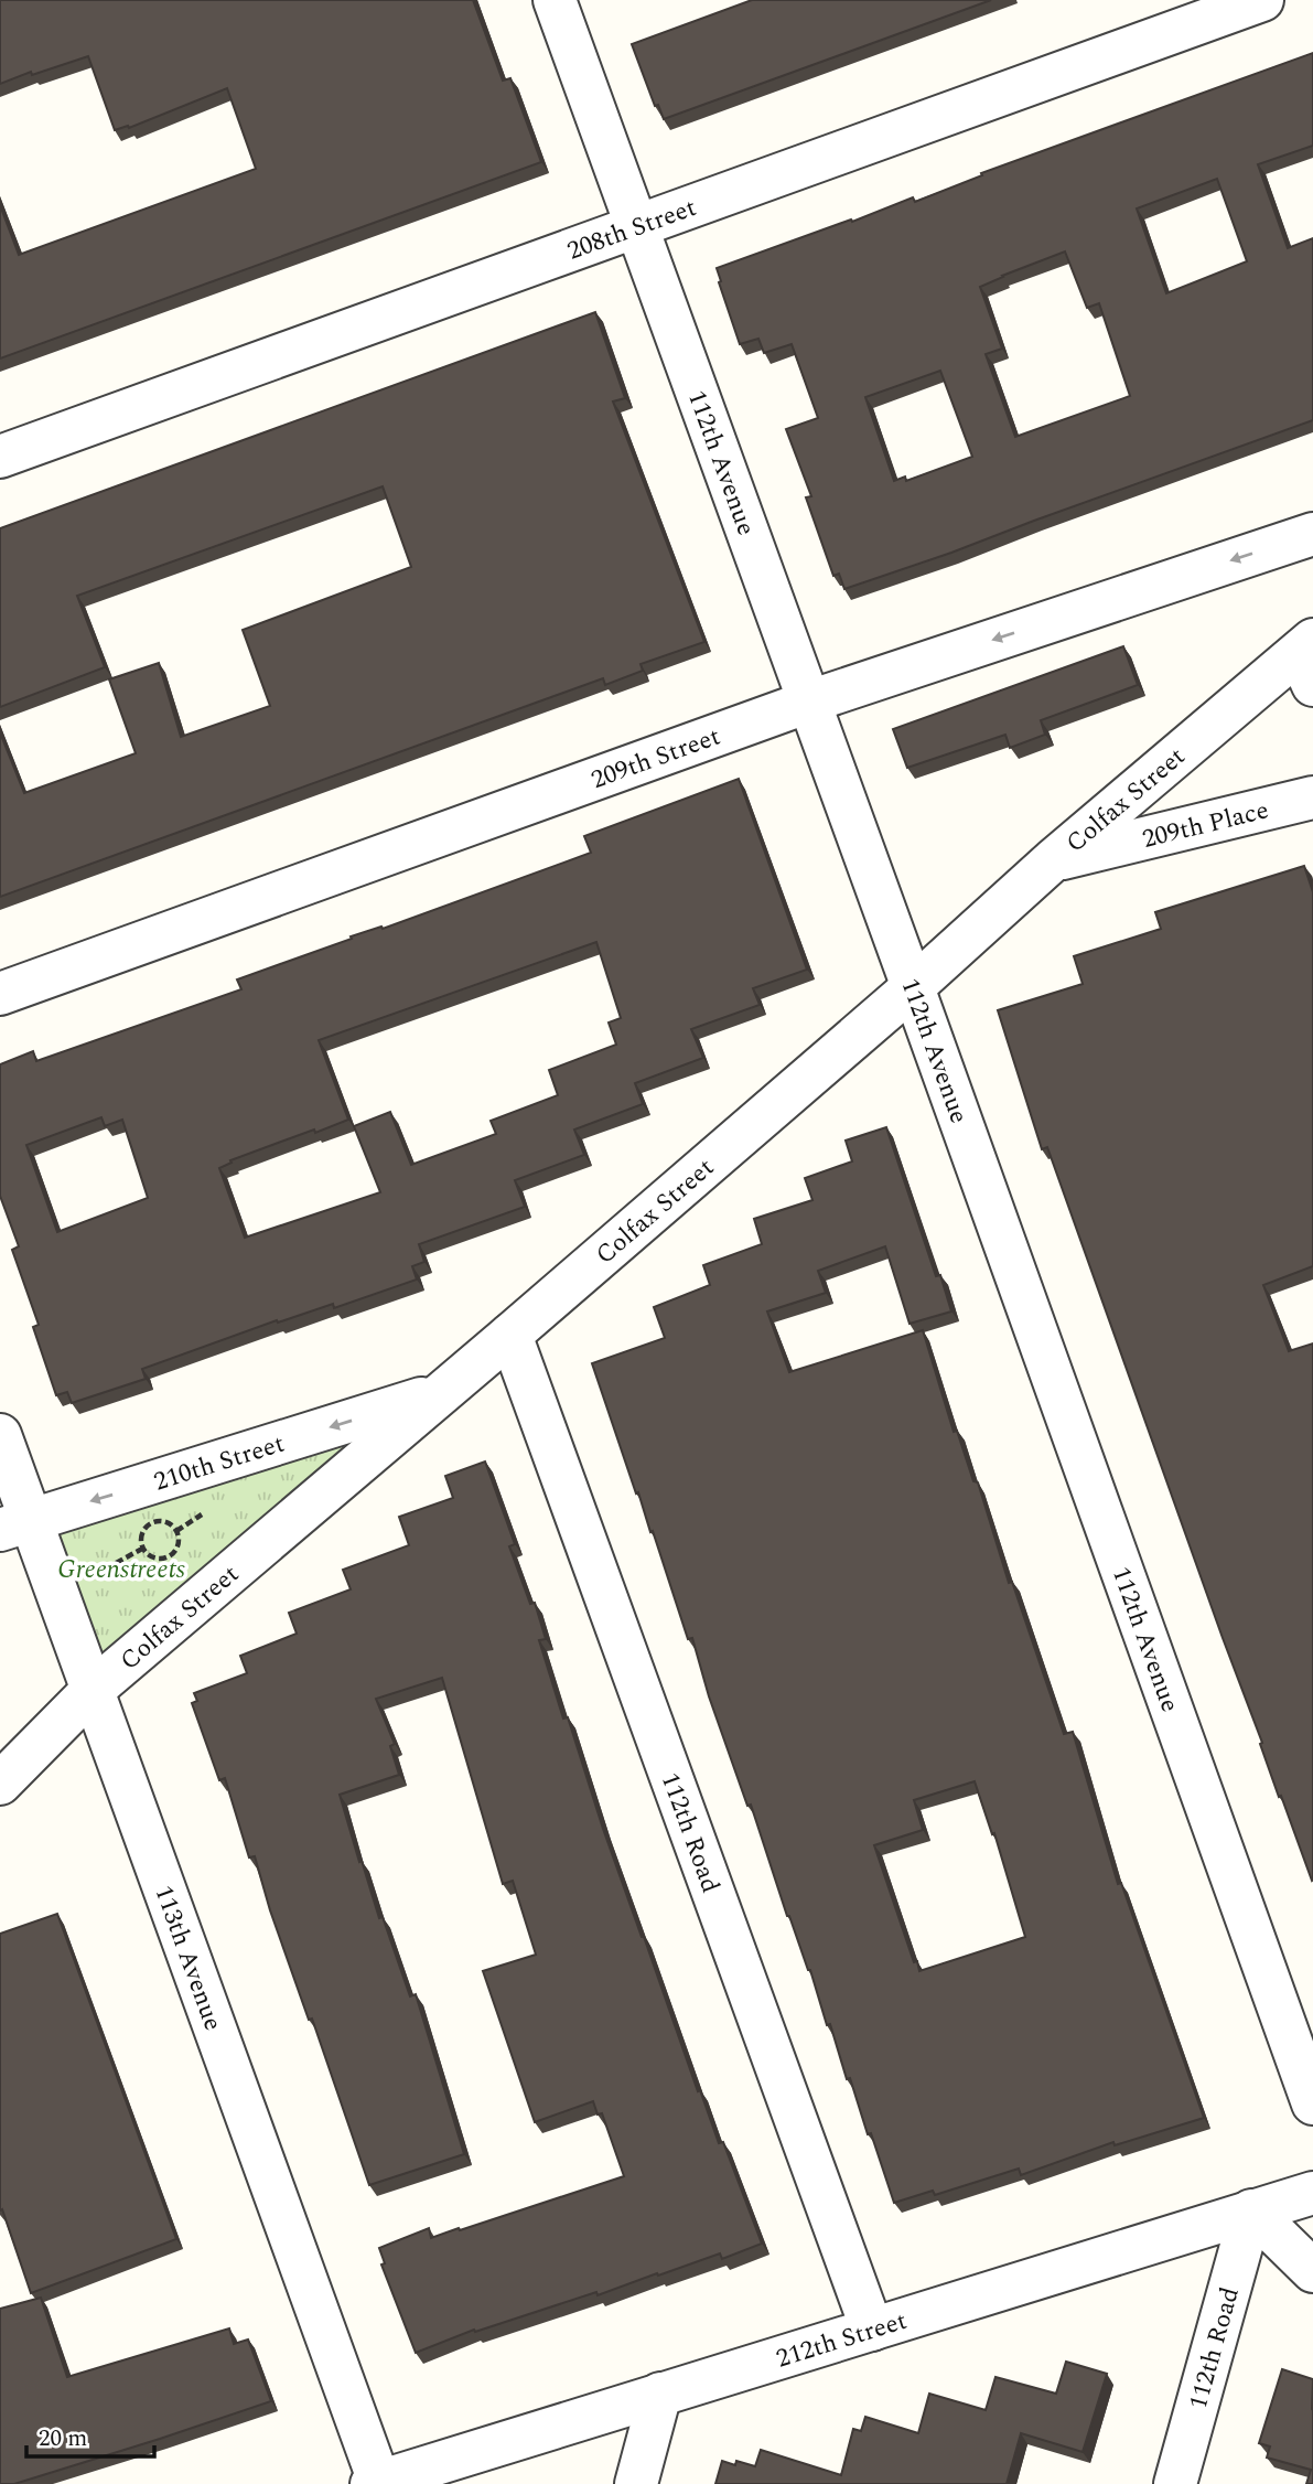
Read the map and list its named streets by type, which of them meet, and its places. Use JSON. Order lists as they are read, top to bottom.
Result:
{
  "streets": {
    "street": [
      "208th Street",
      "112th Avenue",
      "209th Street",
      "Colfax Street",
      "209th Place",
      "210th Street",
      "112th Road",
      "113th Avenue",
      "212th Street"
    ]
  },
  "crossings": [
    ["208th Street", "112th Avenue"],
    ["112th Avenue", "209th Street"],
    ["112th Avenue", "Colfax Street"],
    ["Colfax Street", "209th Place"],
    ["Colfax Street", "210th Street"],
    ["Colfax Street", "112th Road"],
    ["Colfax Street", "113th Avenue"],
    ["210th Street", "113th Avenue"],
    ["112th Road", "212th Street"],
    ["113th Avenue", "212th Street"]
  ],
  "one_way": ["209th Street", "210th Street"],
  "parks": ["Greenstreets"],
  "scale_bar": "20 m"
}
